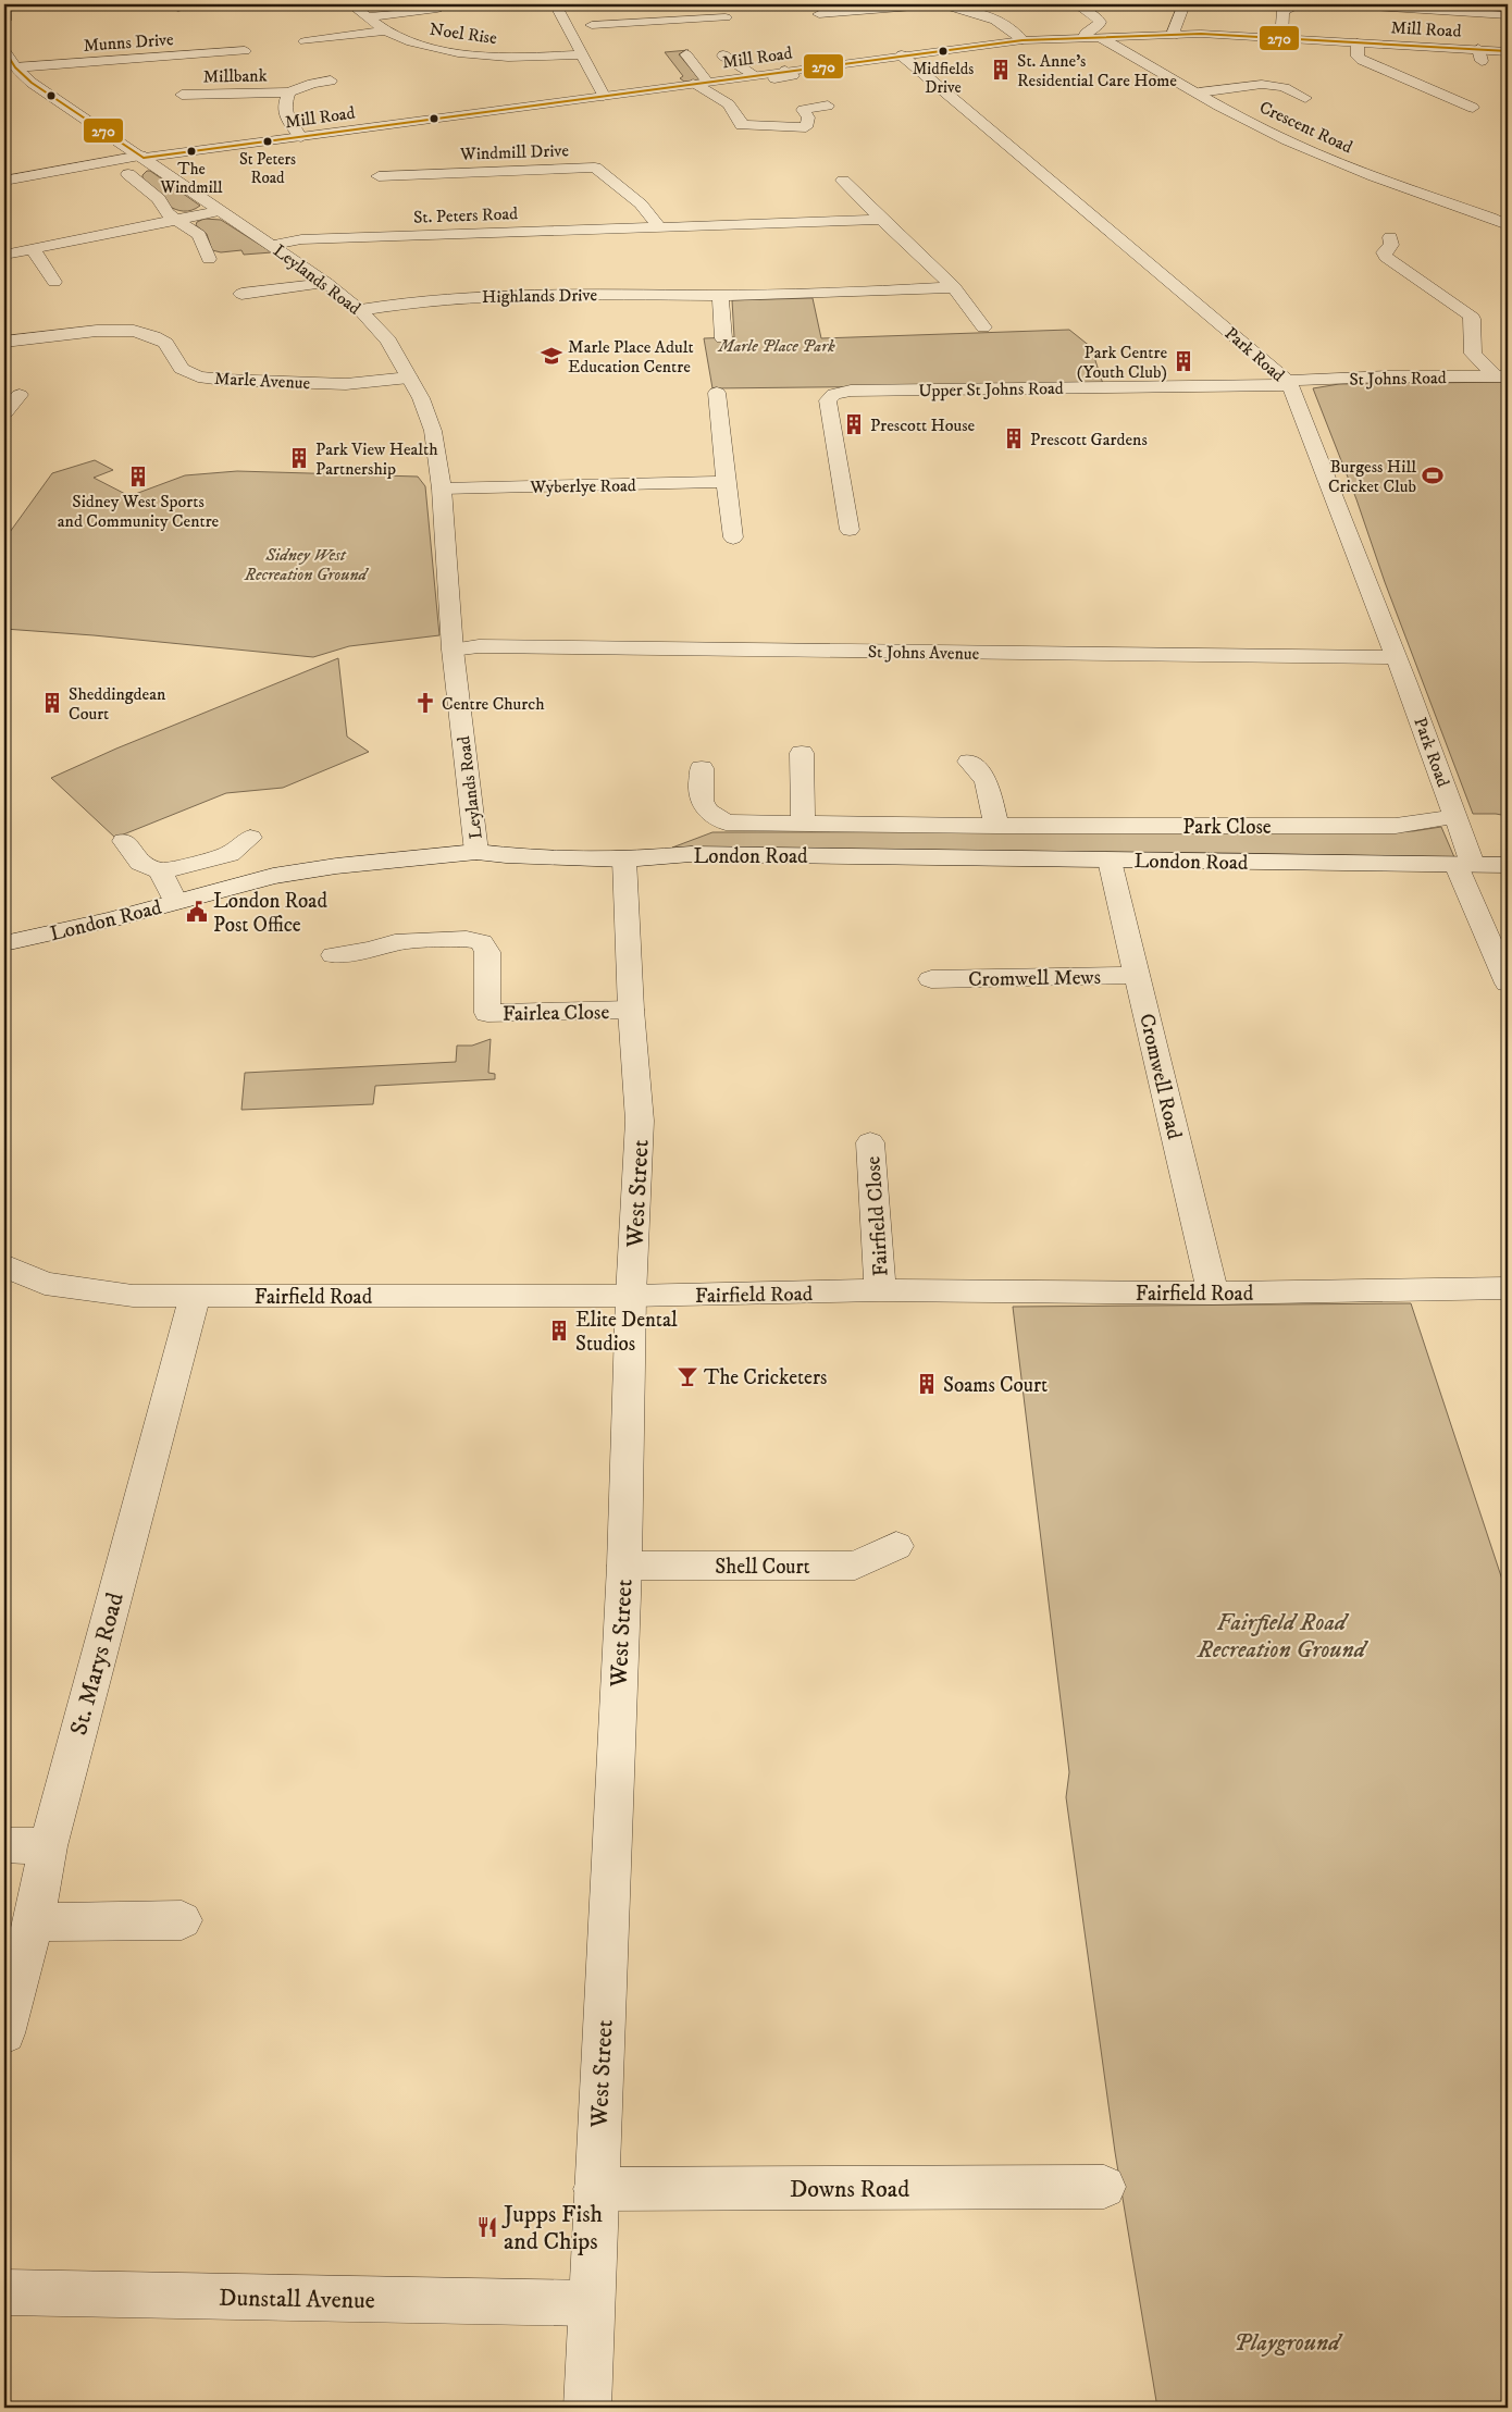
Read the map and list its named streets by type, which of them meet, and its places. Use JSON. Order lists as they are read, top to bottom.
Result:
{
  "streets": {
    "street": [
      "Mill Road",
      "Noel Rise",
      "Munns Drive",
      "Millbank",
      "Crescent Road",
      "Windmill Drive",
      "St. Peters Road",
      "Leylands Road",
      "Highlands Drive",
      "Park Road",
      "St Johns Road",
      "Marle Avenue",
      "Upper St Johns Road",
      "Wyberlye Road",
      "St Johns Avenue",
      "Park Close",
      "London Road",
      "Cromwell Mews",
      "Fairlea Close",
      "Cromwell Road",
      "West Street",
      "Fairfield Close",
      "Fairfield Road",
      "Shell Court",
      "St. Marys Road",
      "Downs Road",
      "Dunstall Avenue"
    ]
  },
  "crossings": [
    ["Mill Road", "Millbank"],
    ["Mill Road", "Crescent Road"],
    ["Mill Road", "Leylands Road"],
    ["Mill Road", "Park Road"],
    ["Munns Drive", "Leylands Road"],
    ["Windmill Drive", "St. Peters Road"],
    ["St. Peters Road", "Leylands Road"],
    ["Leylands Road", "Highlands Drive"],
    ["Leylands Road", "Marle Avenue"],
    ["Leylands Road", "Wyberlye Road"],
    ["Leylands Road", "St Johns Avenue"],
    ["Leylands Road", "London Road"],
    ["Park Road", "St Johns Road"],
    ["Park Road", "Upper St Johns Road"],
    ["Park Road", "St Johns Avenue"],
    ["Park Road", "Park Close"],
    ["Park Road", "London Road"],
    ["St Johns Road", "Upper St Johns Road"],
    ["London Road", "Cromwell Road"],
    ["London Road", "West Street"],
    ["Cromwell Mews", "Cromwell Road"],
    ["Fairlea Close", "West Street"],
    ["Cromwell Road", "Fairfield Road"],
    ["West Street", "Fairfield Road"],
    ["West Street", "Shell Court"],
    ["West Street", "Downs Road"],
    ["West Street", "Dunstall Avenue"],
    ["Fairfield Close", "Fairfield Road"],
    ["Fairfield Road", "St. Marys Road"]
  ],
  "parks": [
    "Marle Place Park",
    "Sidney West Recreation Ground",
    "Fairfield Road Recreation Ground",
    "Playground"
  ],
  "places": {
    "other": ["Midfields Drive", "St Peters Road", "The Windmill"],
    "building": [
      "St. Anne's Residential Care Home",
      "Park Centre (Youth Club)",
      "Prescott House",
      "Prescott Gardens",
      "Park View Health Partnership",
      "Sidney West Sports and Community Centre",
      "Sheddingdean Court",
      "Elite Dental Studios",
      "Soams Court"
    ],
    "school or university": ["Marle Place Adult Education Centre"],
    "sports": ["Burgess Hill Cricket Club"],
    "church": ["Centre Church"],
    "public building": ["London Road Post Office"],
    "bar": ["The Cricketers"],
    "restaurant": ["Jupps Fish and Chips"]
  },
  "lines": ["transit line 270"]
}
